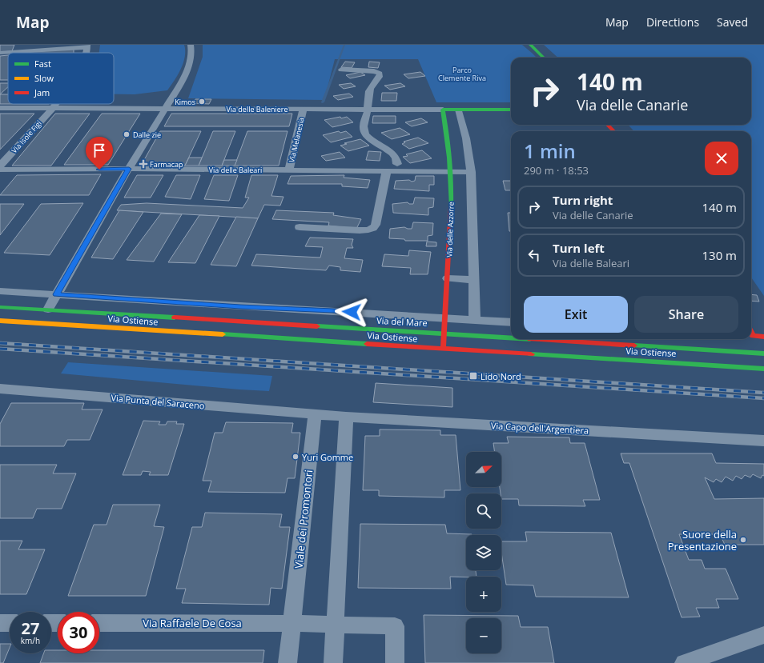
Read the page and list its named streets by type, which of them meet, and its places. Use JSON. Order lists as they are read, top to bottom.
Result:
{
  "streets": {
    "street": [
      "Via delle Baleniere",
      "Via Isole Figi",
      "Via Melanesia",
      "Via delle Baleari",
      "Via delle Azzorre",
      "Via Ostiense",
      "Via del Mare",
      "Via Punta del Saraceno",
      "Via Capo dell'Argentiera",
      "Viale dei Promontori",
      "Via Raffaele De Cosa"
    ]
  },
  "crossings": [
    ["Via delle Baleniere", "Via Isole Figi"],
    ["Via delle Baleniere", "Via Melanesia"],
    ["Via delle Baleniere", "Via delle Azzorre"],
    ["Via Melanesia", "Via delle Baleari"],
    ["Via delle Baleari", "Via delle Azzorre"],
    ["Via delle Azzorre", "Via Ostiense"],
    ["Via delle Azzorre", "Via del Mare"],
    ["Via Punta del Saraceno", "Via Capo dell'Argentiera"],
    ["Via Punta del Saraceno", "Viale dei Promontori"],
    ["Via Capo dell'Argentiera", "Viale dei Promontori"],
    ["Viale dei Promontori", "Via Raffaele De Cosa"]
  ],
  "parks": ["Parco Clemente Riva"],
  "places": {
    "other": [
      "Kimos",
      "Dalle zie",
      "Yuri Gomme",
      "Suore della Presentazione"
    ],
    "health": ["Farmacap"],
    "transit": ["Lido Nord"]
  },
  "legend": ["Fast", "Slow", "Jam"],
  "north": "top right",
  "page": {
    "header": "Map",
    "nav": ["Map", "Directions", "Saved"],
    "turn": ["140 m", "Via delle Canarie"],
    "heading": ["1 min", "290 m · 18:53"],
    "list": [
      {
        "name": "Turn right",
        "note": "Via delle Canarie",
        "value": "140 m"
      },
      {
        "name": "Turn left",
        "note": "Via delle Baleari",
        "value": "130 m"
      }
    ],
    "buttons": ["Exit", "Share"],
    "map_buttons": ["+", "−"],
    "speed": "27 km/h",
    "limit": "30"
  }
}
